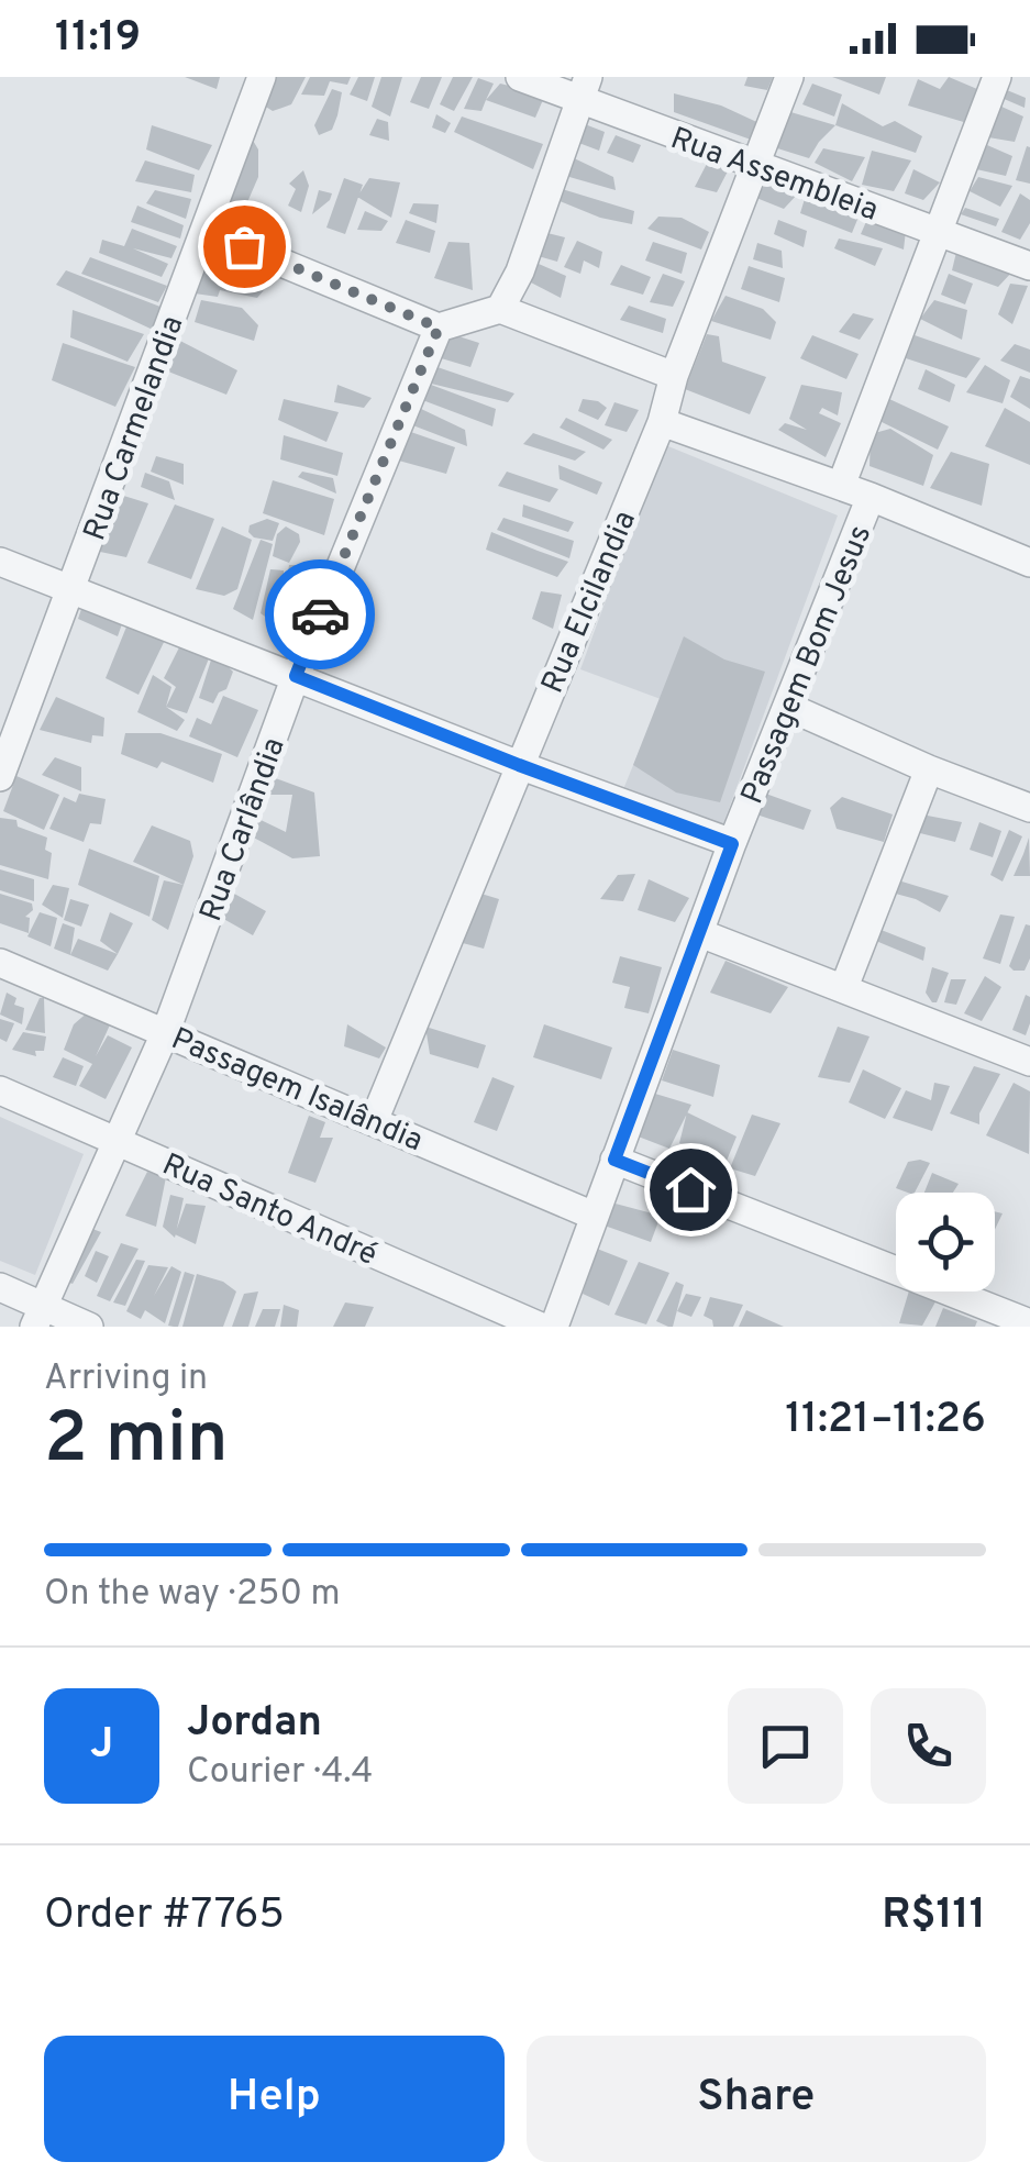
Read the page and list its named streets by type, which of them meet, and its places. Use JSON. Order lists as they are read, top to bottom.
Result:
{
  "streets": {
    "street": [
      "Rua Assembleia",
      "Rua Carmelandia",
      "Rua Elcilandia",
      "Passagem Bom Jesus",
      "Rua Carlândia",
      "Passagem Isalândia",
      "Rua Santo André"
    ]
  },
  "crossings": [
    ["Rua Assembleia", "Rua Elcilandia"],
    ["Rua Elcilandia", "Passagem Isalândia"],
    ["Passagem Bom Jesus", "Passagem Isalândia"],
    ["Rua Carlândia", "Passagem Isalândia"],
    ["Rua Carlândia", "Rua Santo André"]
  ],
  "page": {
    "status": "11:19",
    "heading": ["2 min", "Arriving in", "11:21–11:26"],
    "panel": [
      "Jordan",
      "Courier · 4.4",
      "Order #7765",
      "R$111"
    ],
    "bar": "On the way · 250 m",
    "round": "J",
    "buttons": ["Help", "Share"]
  }
}
